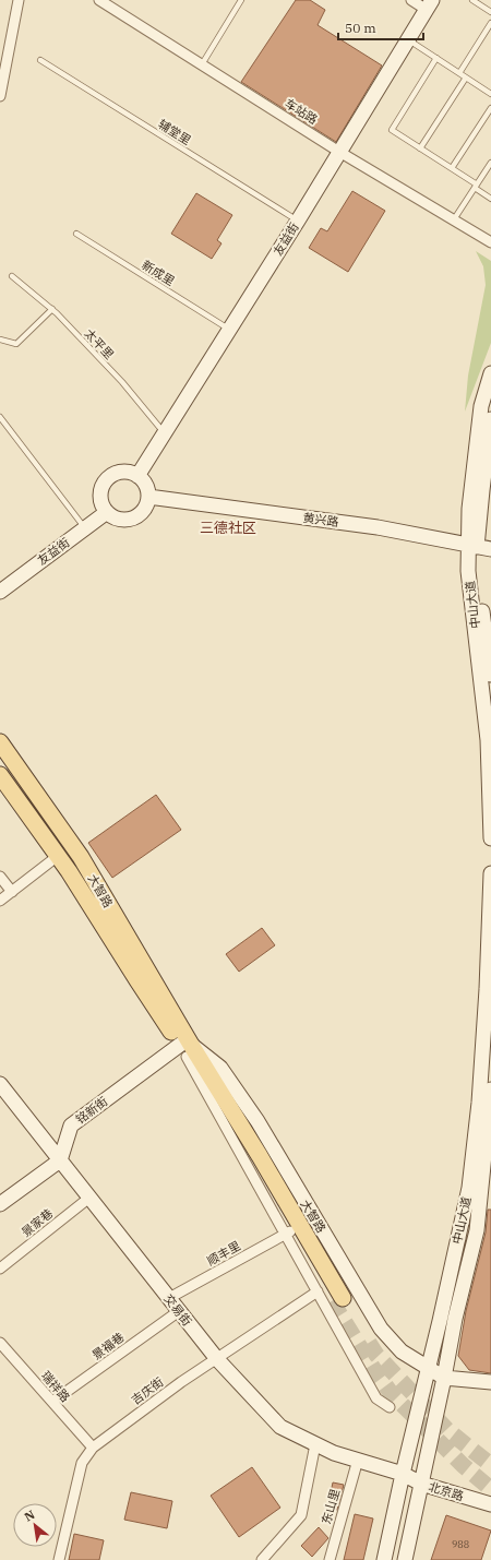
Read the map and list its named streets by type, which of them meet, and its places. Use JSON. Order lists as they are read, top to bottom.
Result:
{
  "streets": {
    "main road": ["大智路"],
    "street": [
      "车站路",
      "友益街",
      "黄兴路",
      "中山大道",
      "铭新街",
      "景家巷",
      "顺丰里",
      "交易街",
      "景福巷",
      "瑞祥路",
      "吉庆街",
      "北京路",
      "东山里"
    ],
    "lane": ["辅堂里", "新成里", "太平里"]
  },
  "crossings": [
    ["车站路", "友益街"],
    ["辅堂里", "友益街"],
    ["友益街", "新成里"],
    ["友益街", "太平里"],
    ["友益街", "黄兴路"],
    ["黄兴路", "中山大道"],
    ["中山大道", "大智路"],
    ["中山大道", "交易街"],
    ["中山大道", "北京路"],
    ["大智路", "铭新街"],
    ["大智路", "顺丰里"],
    ["大智路", "吉庆街"],
    ["铭新街", "交易街"],
    ["景家巷", "交易街"],
    ["顺丰里", "交易街"],
    ["交易街", "景福巷"],
    ["交易街", "吉庆街"],
    ["交易街", "北京路"],
    ["交易街", "东山里"],
    ["景福巷", "瑞祥路"],
    ["瑞祥路", "吉庆街"]
  ],
  "districts": ["三德社区"],
  "house_numbers": ["988"],
  "scale_bar": "50 m",
  "north": "top left"
}
